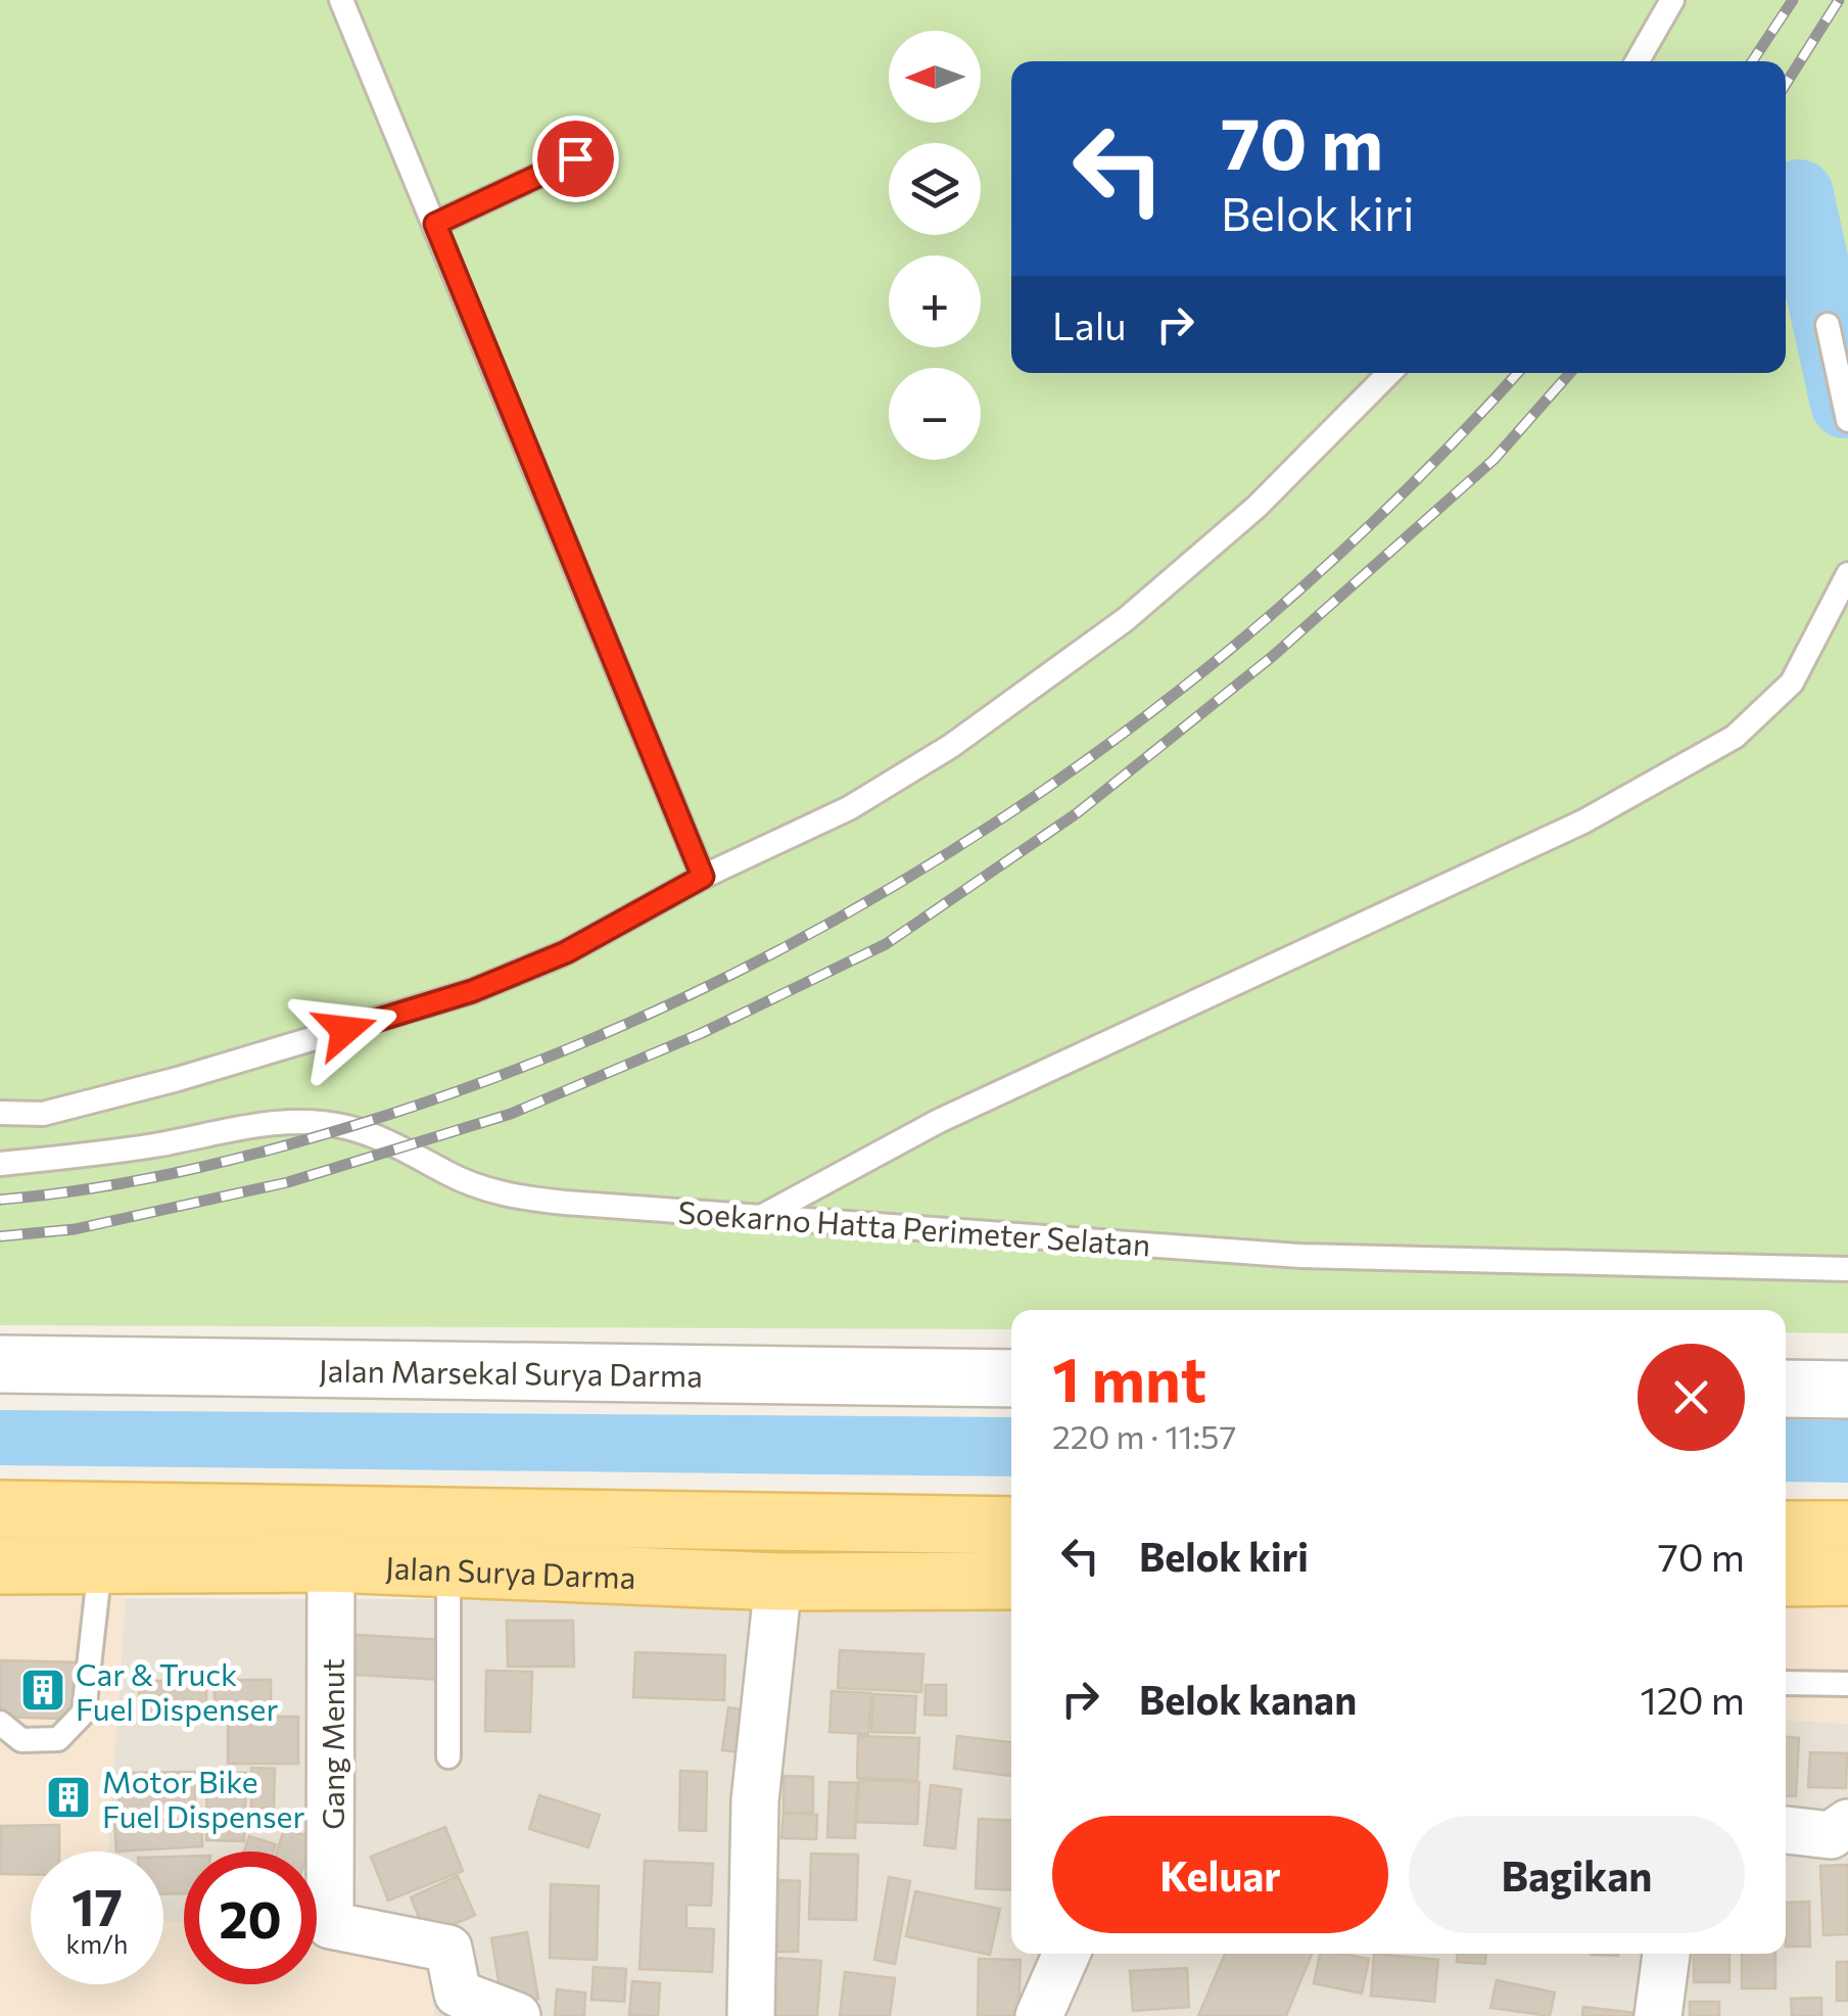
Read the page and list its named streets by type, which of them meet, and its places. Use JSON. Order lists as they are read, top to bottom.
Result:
{
  "streets": {
    "main road": ["Jalan Surya Darma"],
    "street": ["Jalan Marsekal Surya Darma", "Gang Menut"],
    "lane": ["Soekarno Hatta Perimeter Selatan"]
  },
  "crossings": [
    ["Jalan Surya Darma", "Gang Menut"]
  ],
  "places": {
    "building": ["Car & Truck Fuel Dispenser", "Motor Bike Fuel Dispenser"]
  },
  "north": "left",
  "page": {
    "map_buttons": ["+", "−"],
    "turn": ["70 m", "Belok kiri"],
    "then": "Lalu",
    "heading": ["1 mnt", "220 m · 11:57"],
    "list": [
      {
        "name": "Belok kiri",
        "value": "70 m"
      },
      {
        "name": "Belok kanan",
        "value": "120 m"
      }
    ],
    "buttons": ["Keluar", "Bagikan"],
    "speed": "17 km/h",
    "limit": "20"
  }
}
